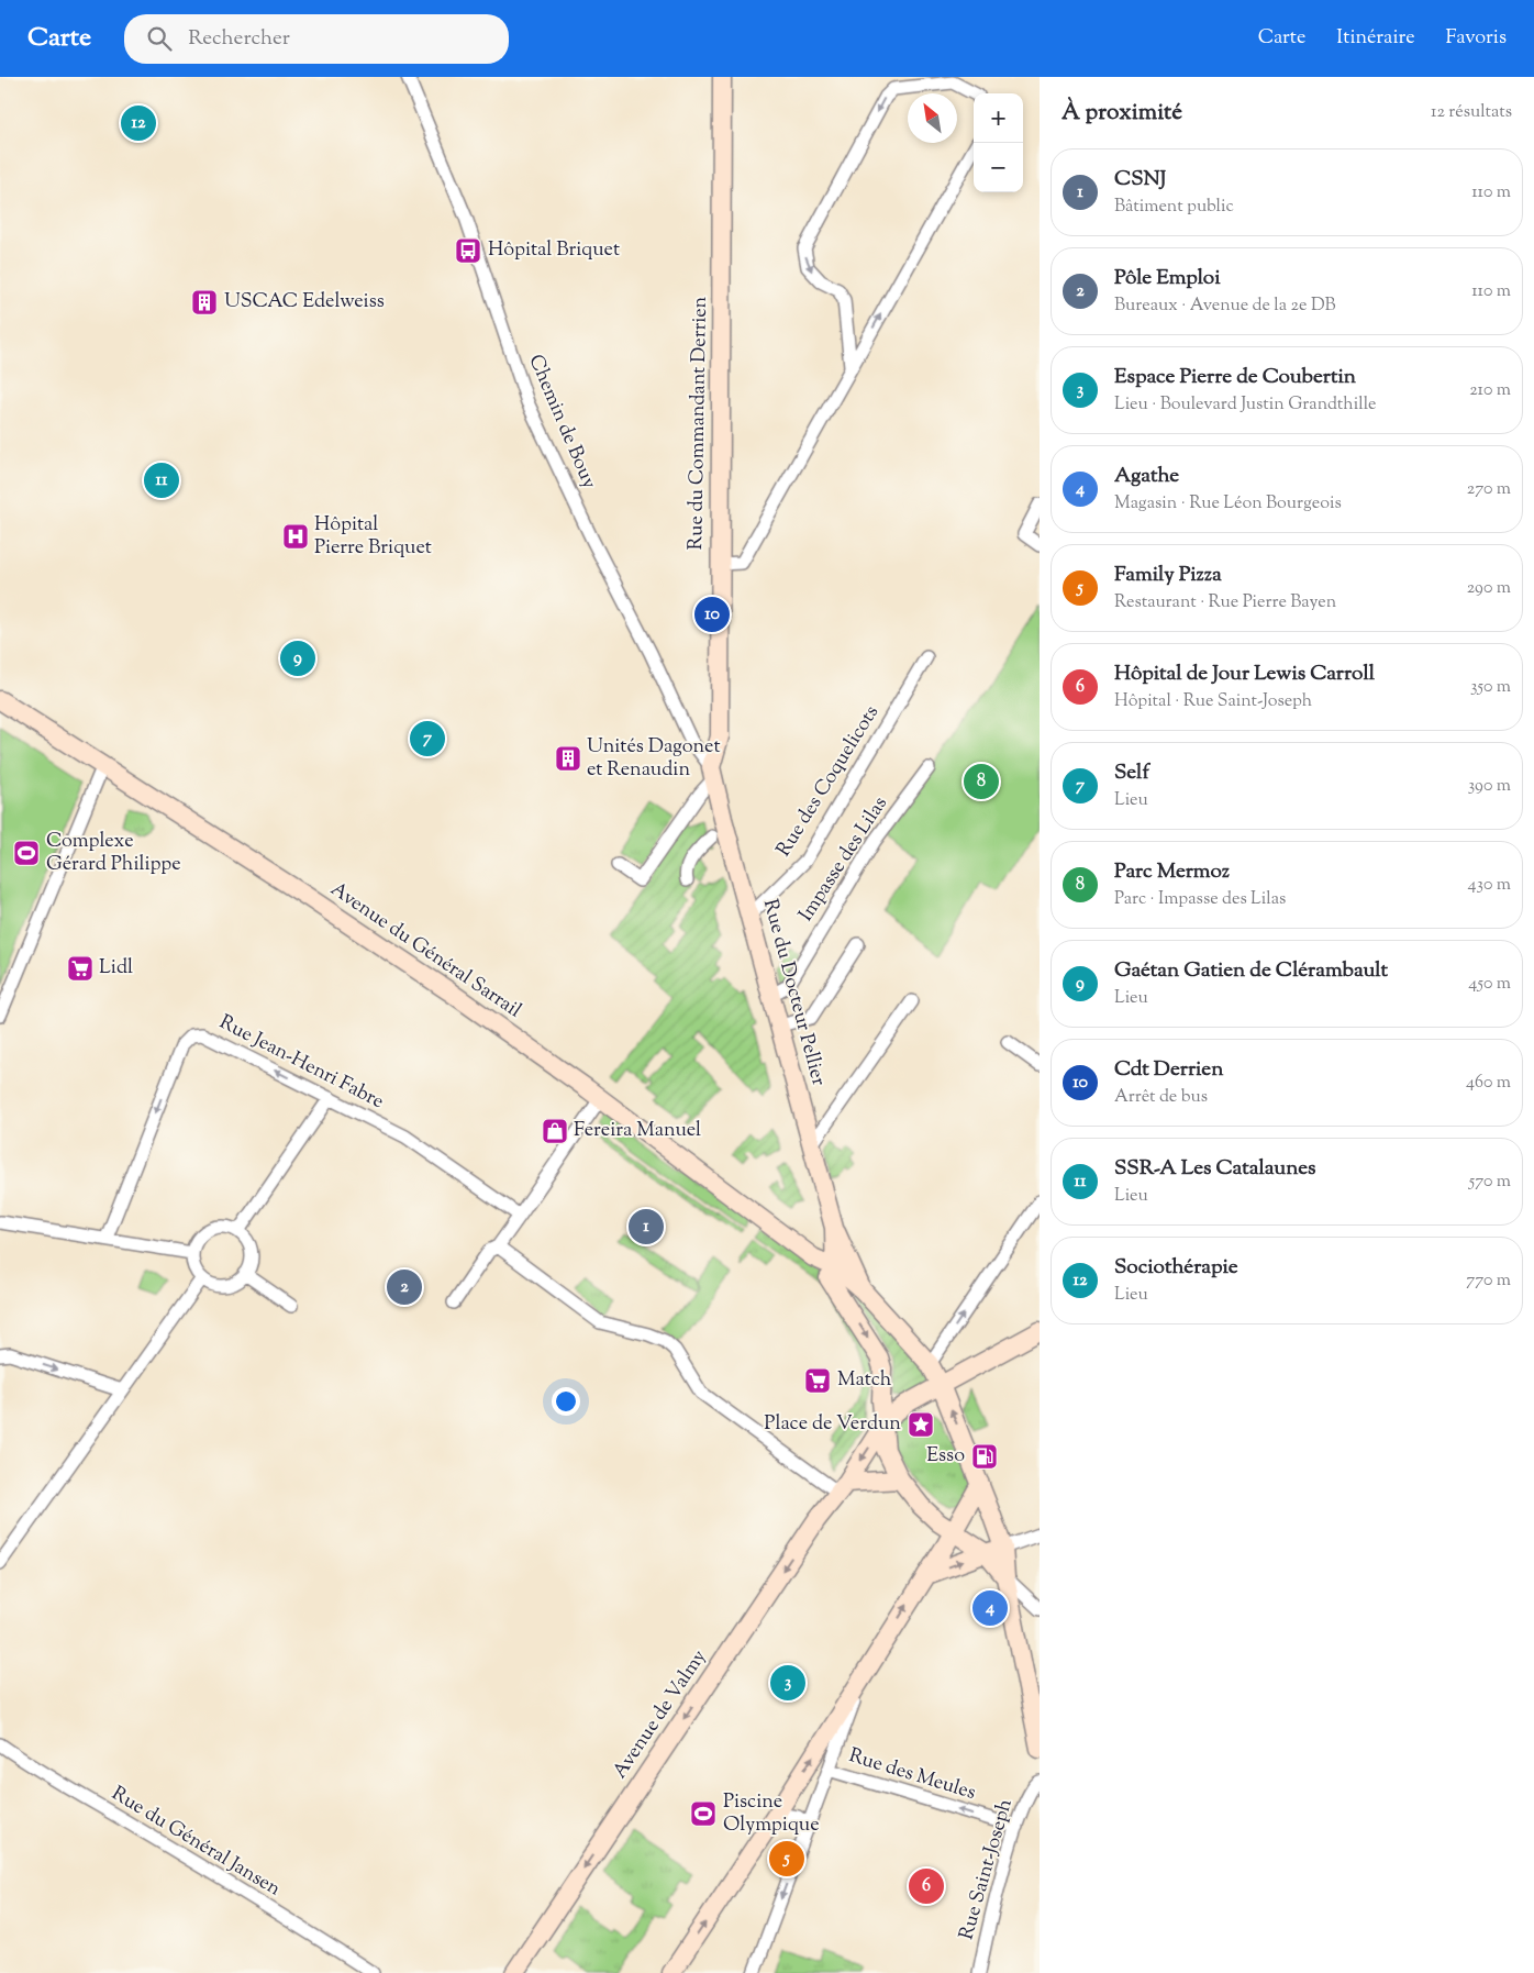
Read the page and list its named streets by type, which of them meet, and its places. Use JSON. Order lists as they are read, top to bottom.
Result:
{
  "streets": {
    "main road": [
      "Rue du Commandant Derrien",
      "Avenue du Général Sarrail",
      "Rue du Docteur Pellier",
      "Avenue de Valmy"
    ],
    "street": [
      "Chemin de Bouy",
      "Rue des Coquelicots",
      "Impasse des Lilas",
      "Rue Jean-Henri Fabre",
      "Rue des Meules",
      "Rue du Général Jansen",
      "Rue Saint-Joseph"
    ]
  },
  "crossings": [
    ["Chemin de Bouy", "Rue du Commandant Derrien"],
    ["Chemin de Bouy", "Rue du Docteur Pellier"],
    ["Rue du Commandant Derrien", "Rue du Docteur Pellier"],
    ["Rue des Coquelicots", "Rue du Docteur Pellier"],
    ["Impasse des Lilas", "Rue du Docteur Pellier"],
    ["Avenue du Général Sarrail", "Rue du Docteur Pellier"],
    ["Rue des Meules", "Rue Saint-Joseph"]
  ],
  "one_way": ["Rue des Meules"],
  "places": {
    "bus stop": ["Hôpital Briquet"],
    "building": ["USCAC Edelweiss", "Unités Dagonet et Renaudin"],
    "hospital": ["Hôpital Pierre Briquet"],
    "sports": ["Complexe Gérard Philippe", "Piscine Olympique"],
    "supermarket": ["Lidl", "Match"],
    "shop": ["Fereira Manuel"],
    "place": ["Place de Verdun"],
    "fuel station": ["Esso"]
  },
  "north": "top left",
  "page": {
    "header": "Carte",
    "search": "Rechercher",
    "nav": ["Carte", "Itinéraire", "Favoris"],
    "heading": ["À proximité", "12 résultats"],
    "map_buttons": ["+", "−"],
    "pins": [
      "12",
      "11",
      "10",
      "9",
      "7",
      "8",
      "1",
      "2",
      "4",
      "3",
      "5",
      "6"
    ],
    "list": [
      {
        "mark": "1",
        "name": "CSNJ",
        "note": "Bâtiment public",
        "value": "110 m"
      },
      {
        "mark": "2",
        "name": "Pôle Emploi",
        "note": "Bureaux · Avenue de la 2e DB",
        "value": "110 m"
      },
      {
        "mark": "3",
        "name": "Espace Pierre de Coubertin",
        "note": "Lieu · Boulevard Justin Grandthille",
        "value": "210 m"
      },
      {
        "mark": "4",
        "name": "Agathe",
        "note": "Magasin · Rue Léon Bourgeois",
        "value": "270 m"
      },
      {
        "mark": "5",
        "name": "Family Pizza",
        "note": "Restaurant · Rue Pierre Bayen",
        "value": "290 m"
      },
      {
        "mark": "6",
        "name": "Hôpital de Jour Lewis Carroll",
        "note": "Hôpital · Rue Saint-Joseph",
        "value": "350 m"
      },
      {
        "mark": "7",
        "name": "Self",
        "note": "Lieu",
        "value": "390 m"
      },
      {
        "mark": "8",
        "name": "Parc Mermoz",
        "note": "Parc · Impasse des Lilas",
        "value": "430 m"
      },
      {
        "mark": "9",
        "name": "Gaétan Gatien de Clérambault",
        "note": "Lieu",
        "value": "450 m"
      },
      {
        "mark": "10",
        "name": "Cdt Derrien",
        "note": "Arrêt de bus",
        "value": "460 m"
      },
      {
        "mark": "11",
        "name": "SSR-A Les Catalaunes",
        "note": "Lieu",
        "value": "570 m"
      },
      {
        "mark": "12",
        "name": "Sociothérapie",
        "note": "Lieu",
        "value": "770 m"
      }
    ]
  }
}
